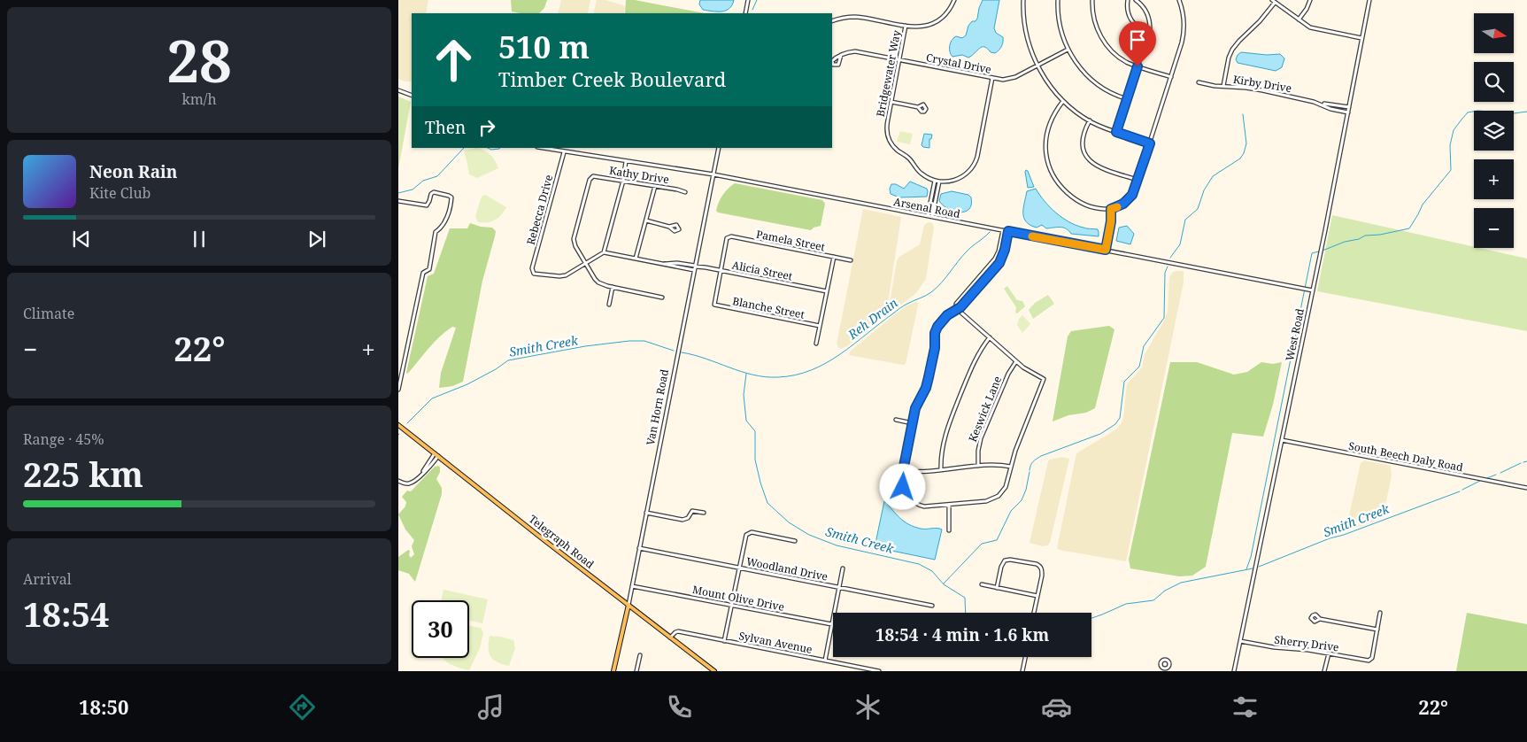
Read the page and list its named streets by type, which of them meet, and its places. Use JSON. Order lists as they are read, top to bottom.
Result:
{
  "streets": {
    "main road": ["Van Horn Road", "Telegraph Road"],
    "street": [
      "Crystal Drive",
      "Bridgewater Way",
      "Kirby Drive",
      "Kathy Drive",
      "Arsenal Road",
      "Rebecca Drive",
      "Pamela Street",
      "Alicia Street",
      "Blanche Street",
      "West Road",
      "Keswick Lane",
      "South Beech Daly Road",
      "Woodland Drive",
      "Mount Olive Drive",
      "Sylvan Avenue",
      "Sherry Drive"
    ]
  },
  "crossings": [
    ["Crystal Drive", "Bridgewater Way"],
    ["Kirby Drive", "West Road"],
    ["Kathy Drive", "Rebecca Drive"],
    ["Arsenal Road", "Rebecca Drive"],
    ["Arsenal Road", "West Road"],
    ["Arsenal Road", "Van Horn Road"],
    ["Pamela Street", "Alicia Street"],
    ["Pamela Street", "Blanche Street"],
    ["Alicia Street", "Blanche Street"],
    ["Alicia Street", "Van Horn Road"],
    ["West Road", "South Beech Daly Road"],
    ["West Road", "Sherry Drive"],
    ["Van Horn Road", "Telegraph Road"],
    ["Van Horn Road", "Woodland Drive"],
    ["Van Horn Road", "Mount Olive Drive"],
    ["Telegraph Road", "Sylvan Avenue"]
  ],
  "water": ["Reh Drain", "Smith Creek"],
  "north": "right",
  "page": {
    "tile": [
      ["28", "km/h"],
      "Climate",
      ["Range · 45%", "225 km"],
      ["Arrival", "18:54"]
    ],
    "map_buttons": ["+", "−"],
    "turn": ["510 m", "Timber Creek Boulevard"],
    "then": "Then",
    "song": ["Neon Rain", "Kite Club"],
    "heat": ["−", "22°", "+"],
    "limit": "30",
    "trip": "18:54 · 4 min · 1.6 km",
    "tabs": ["18:50", "22°"]
  }
}
